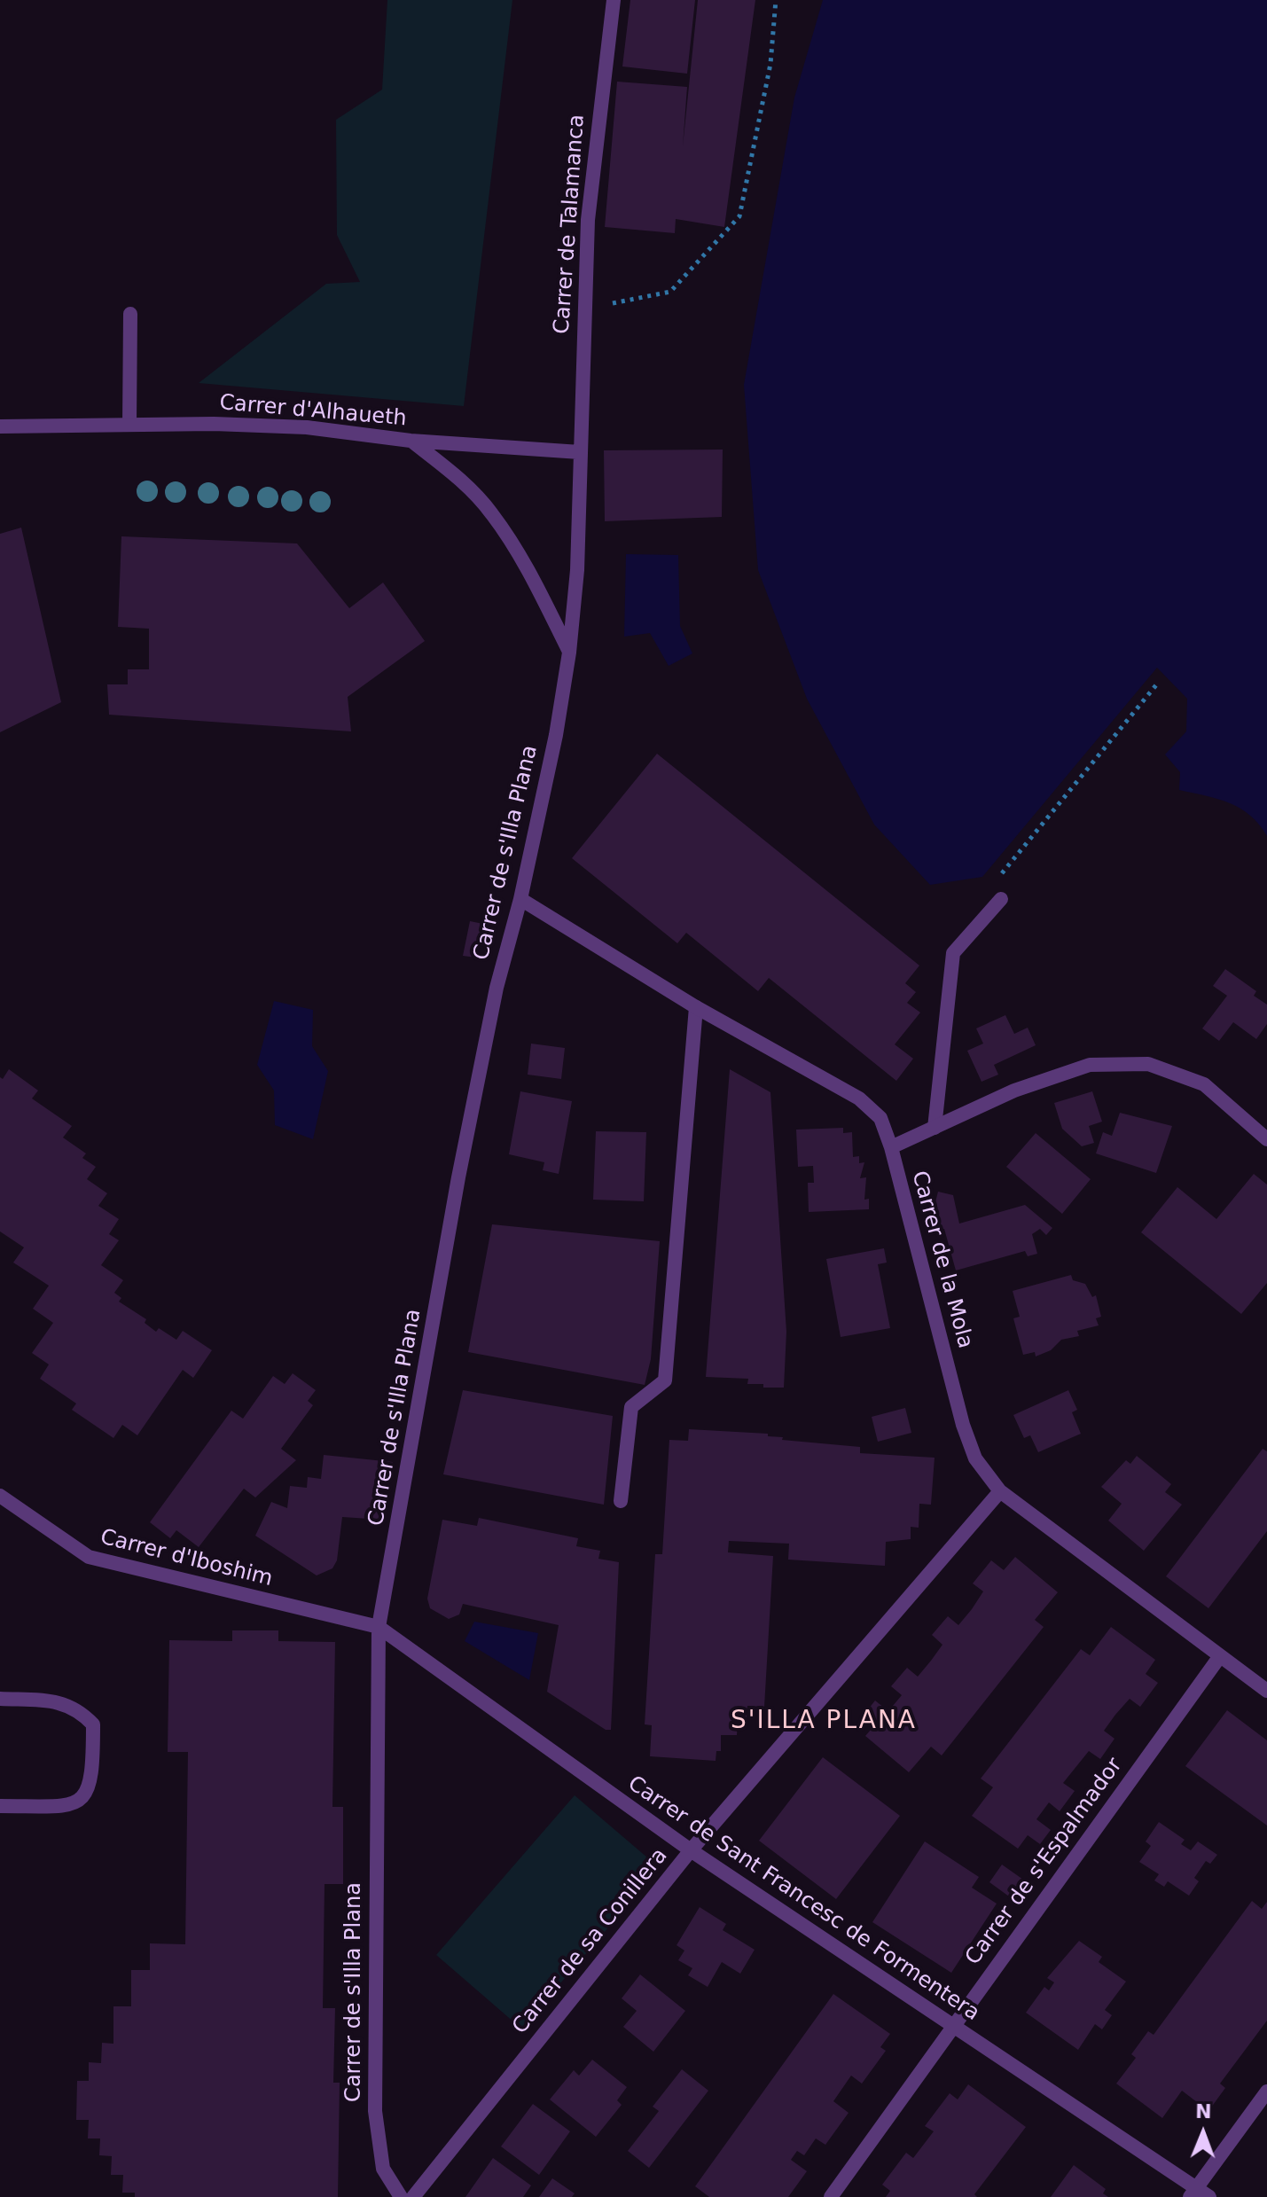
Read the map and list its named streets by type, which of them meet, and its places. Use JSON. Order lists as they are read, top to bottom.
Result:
{
  "streets": {
    "street": [
      "Carrer de Talamanca",
      "Carrer d'Alhaueth",
      "Carrer de s'Illa Plana",
      "Carrer de la Mola",
      "Carrer d'Iboshim",
      "Carrer de s'Espalmador",
      "Carrer de Sant Francesc de Formentera",
      "Carrer de sa Conillera"
    ]
  },
  "crossings": [
    ["Carrer de Talamanca", "Carrer d'Alhaueth"],
    ["Carrer de Talamanca", "Carrer de s'Illa Plana"],
    ["Carrer d'Alhaueth", "Carrer de s'Illa Plana"],
    ["Carrer de s'Illa Plana", "Carrer de la Mola"],
    ["Carrer de s'Illa Plana", "Carrer d'Iboshim"],
    ["Carrer de s'Illa Plana", "Carrer de Sant Francesc de Formentera"],
    ["Carrer de la Mola", "Carrer de s'Espalmador"],
    ["Carrer de la Mola", "Carrer de sa Conillera"],
    ["Carrer d'Iboshim", "Carrer de Sant Francesc de Formentera"],
    ["Carrer de s'Espalmador", "Carrer de Sant Francesc de Formentera"],
    ["Carrer de Sant Francesc de Formentera", "Carrer de sa Conillera"]
  ],
  "districts": ["S'ILLA PLANA"],
  "north": "top"
}
